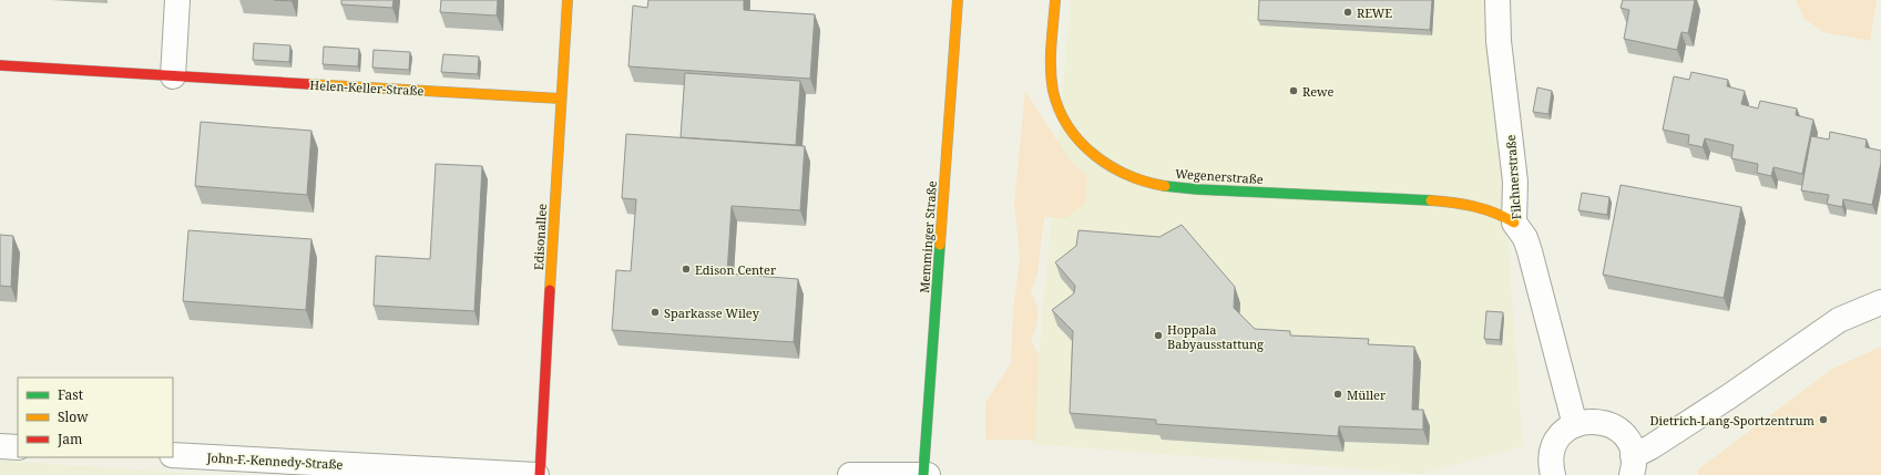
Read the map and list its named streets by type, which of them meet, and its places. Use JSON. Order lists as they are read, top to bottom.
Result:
{
  "streets": {
    "street": [
      "Helen-Keller-Straße",
      "Wegenerstraße",
      "Filchnerstraße",
      "Edisonallee",
      "Memminger Straße",
      "John-F.-Kennedy-Straße"
    ]
  },
  "crossings": [
    ["Helen-Keller-Straße", "Edisonallee"],
    ["Wegenerstraße", "Filchnerstraße"]
  ],
  "places": [
    "REWE",
    "Rewe",
    "Edison Center",
    "Sparkasse Wiley",
    "Hoppala Babyausstattung",
    "Müller",
    "Dietrich-Lang-Sportzentrum"
  ],
  "legend": ["Fast", "Slow", "Jam"]
}
